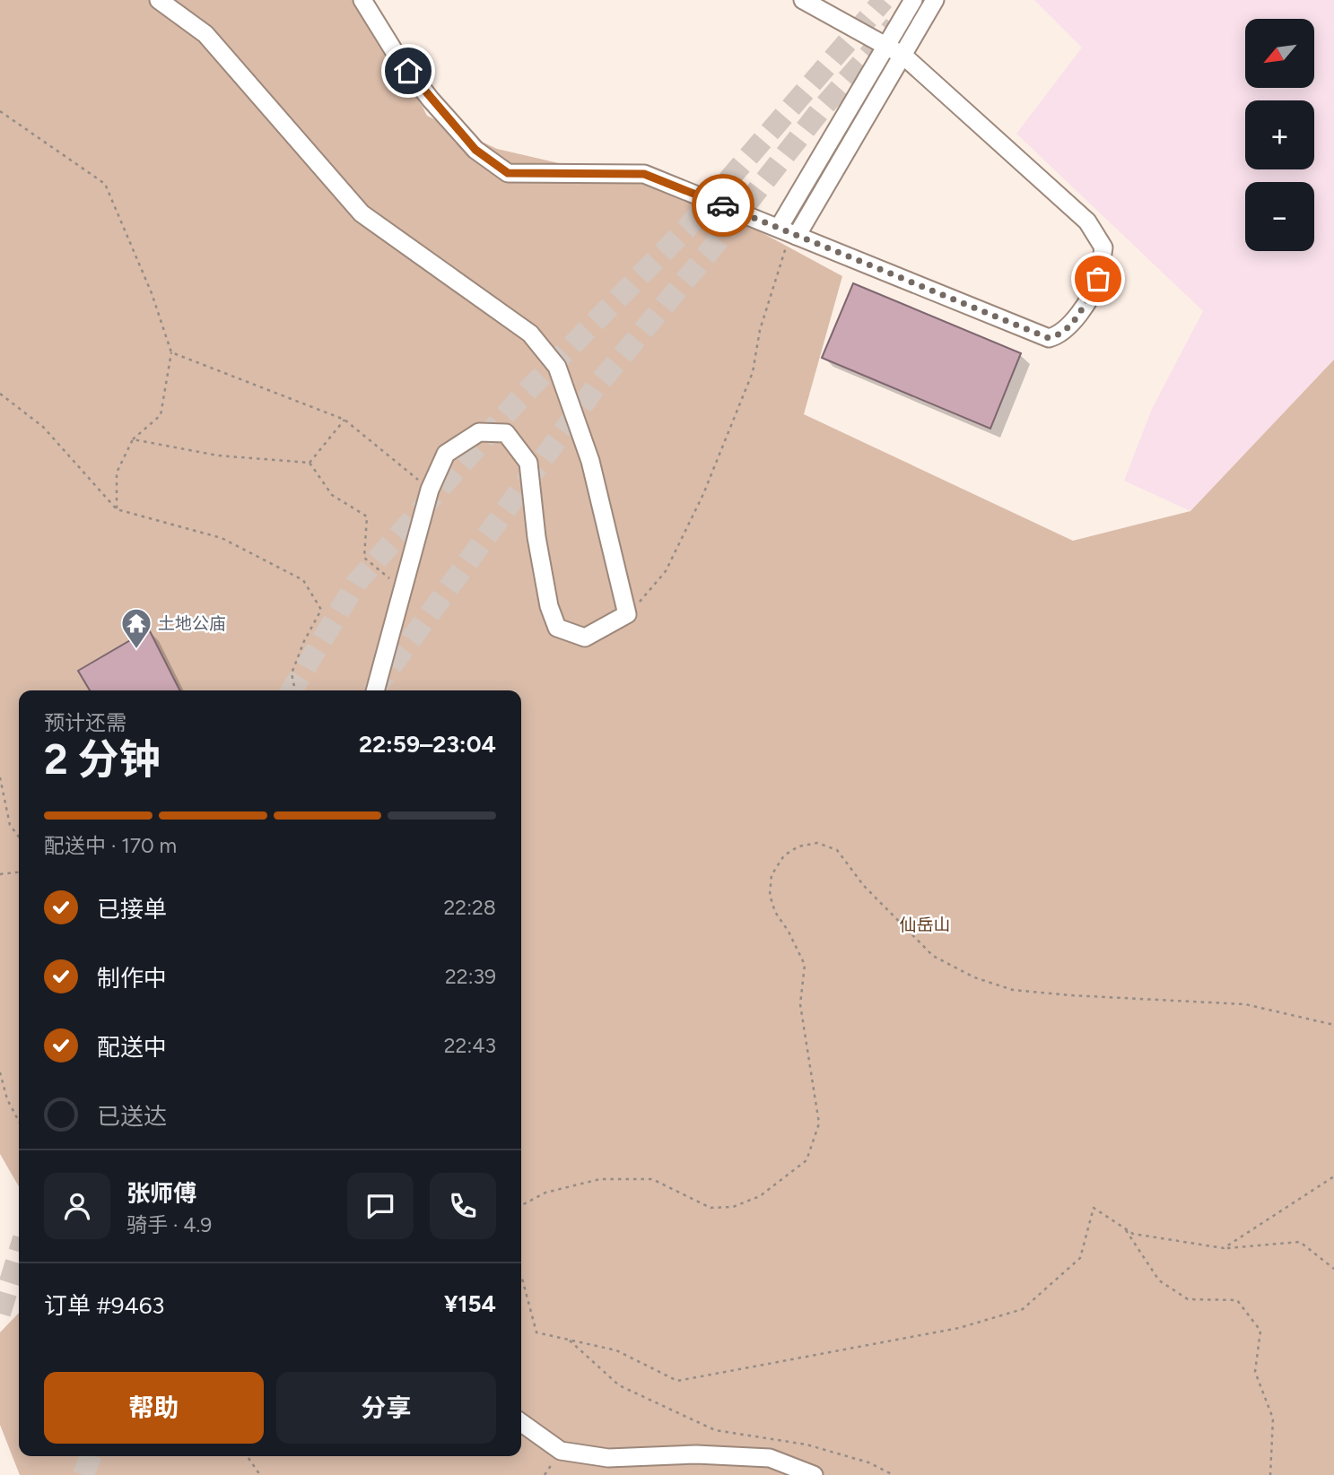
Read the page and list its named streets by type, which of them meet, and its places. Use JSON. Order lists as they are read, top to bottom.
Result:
{
  "parks": ["仙岳山"],
  "places": {
    "temple": ["土地公庙"]
  },
  "north": "bottom left",
  "page": {
    "map_buttons": ["+", "−"],
    "heading": ["2 分钟", "预计还需", "22:59–23:04"],
    "panel": [
      "张师傅",
      "骑手 · 4.9",
      "订单 #9463",
      "¥154"
    ],
    "bar": "配送中 · 170 m",
    "list": [
      ["已接单", "22:28"],
      ["制作中", "22:39"],
      ["配送中", "22:43"],
      "已送达"
    ],
    "buttons": ["帮助", "分享"]
  }
}
